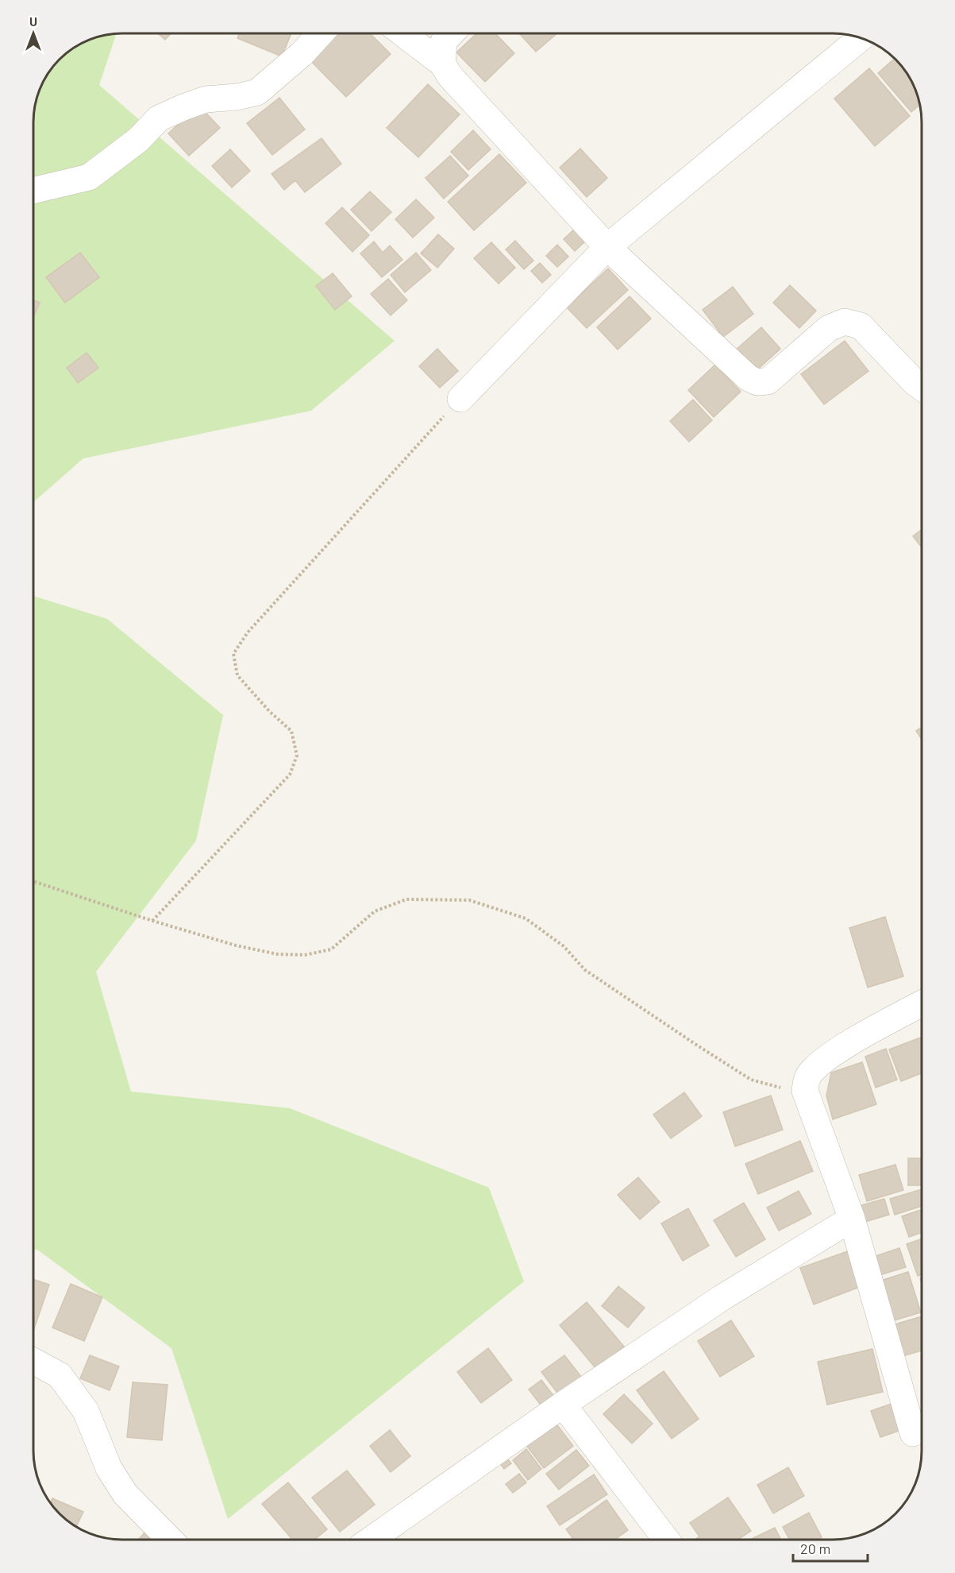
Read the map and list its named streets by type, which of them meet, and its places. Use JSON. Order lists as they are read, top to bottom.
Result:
{
  "scale_bar": "20 m",
  "north": "top"
}
